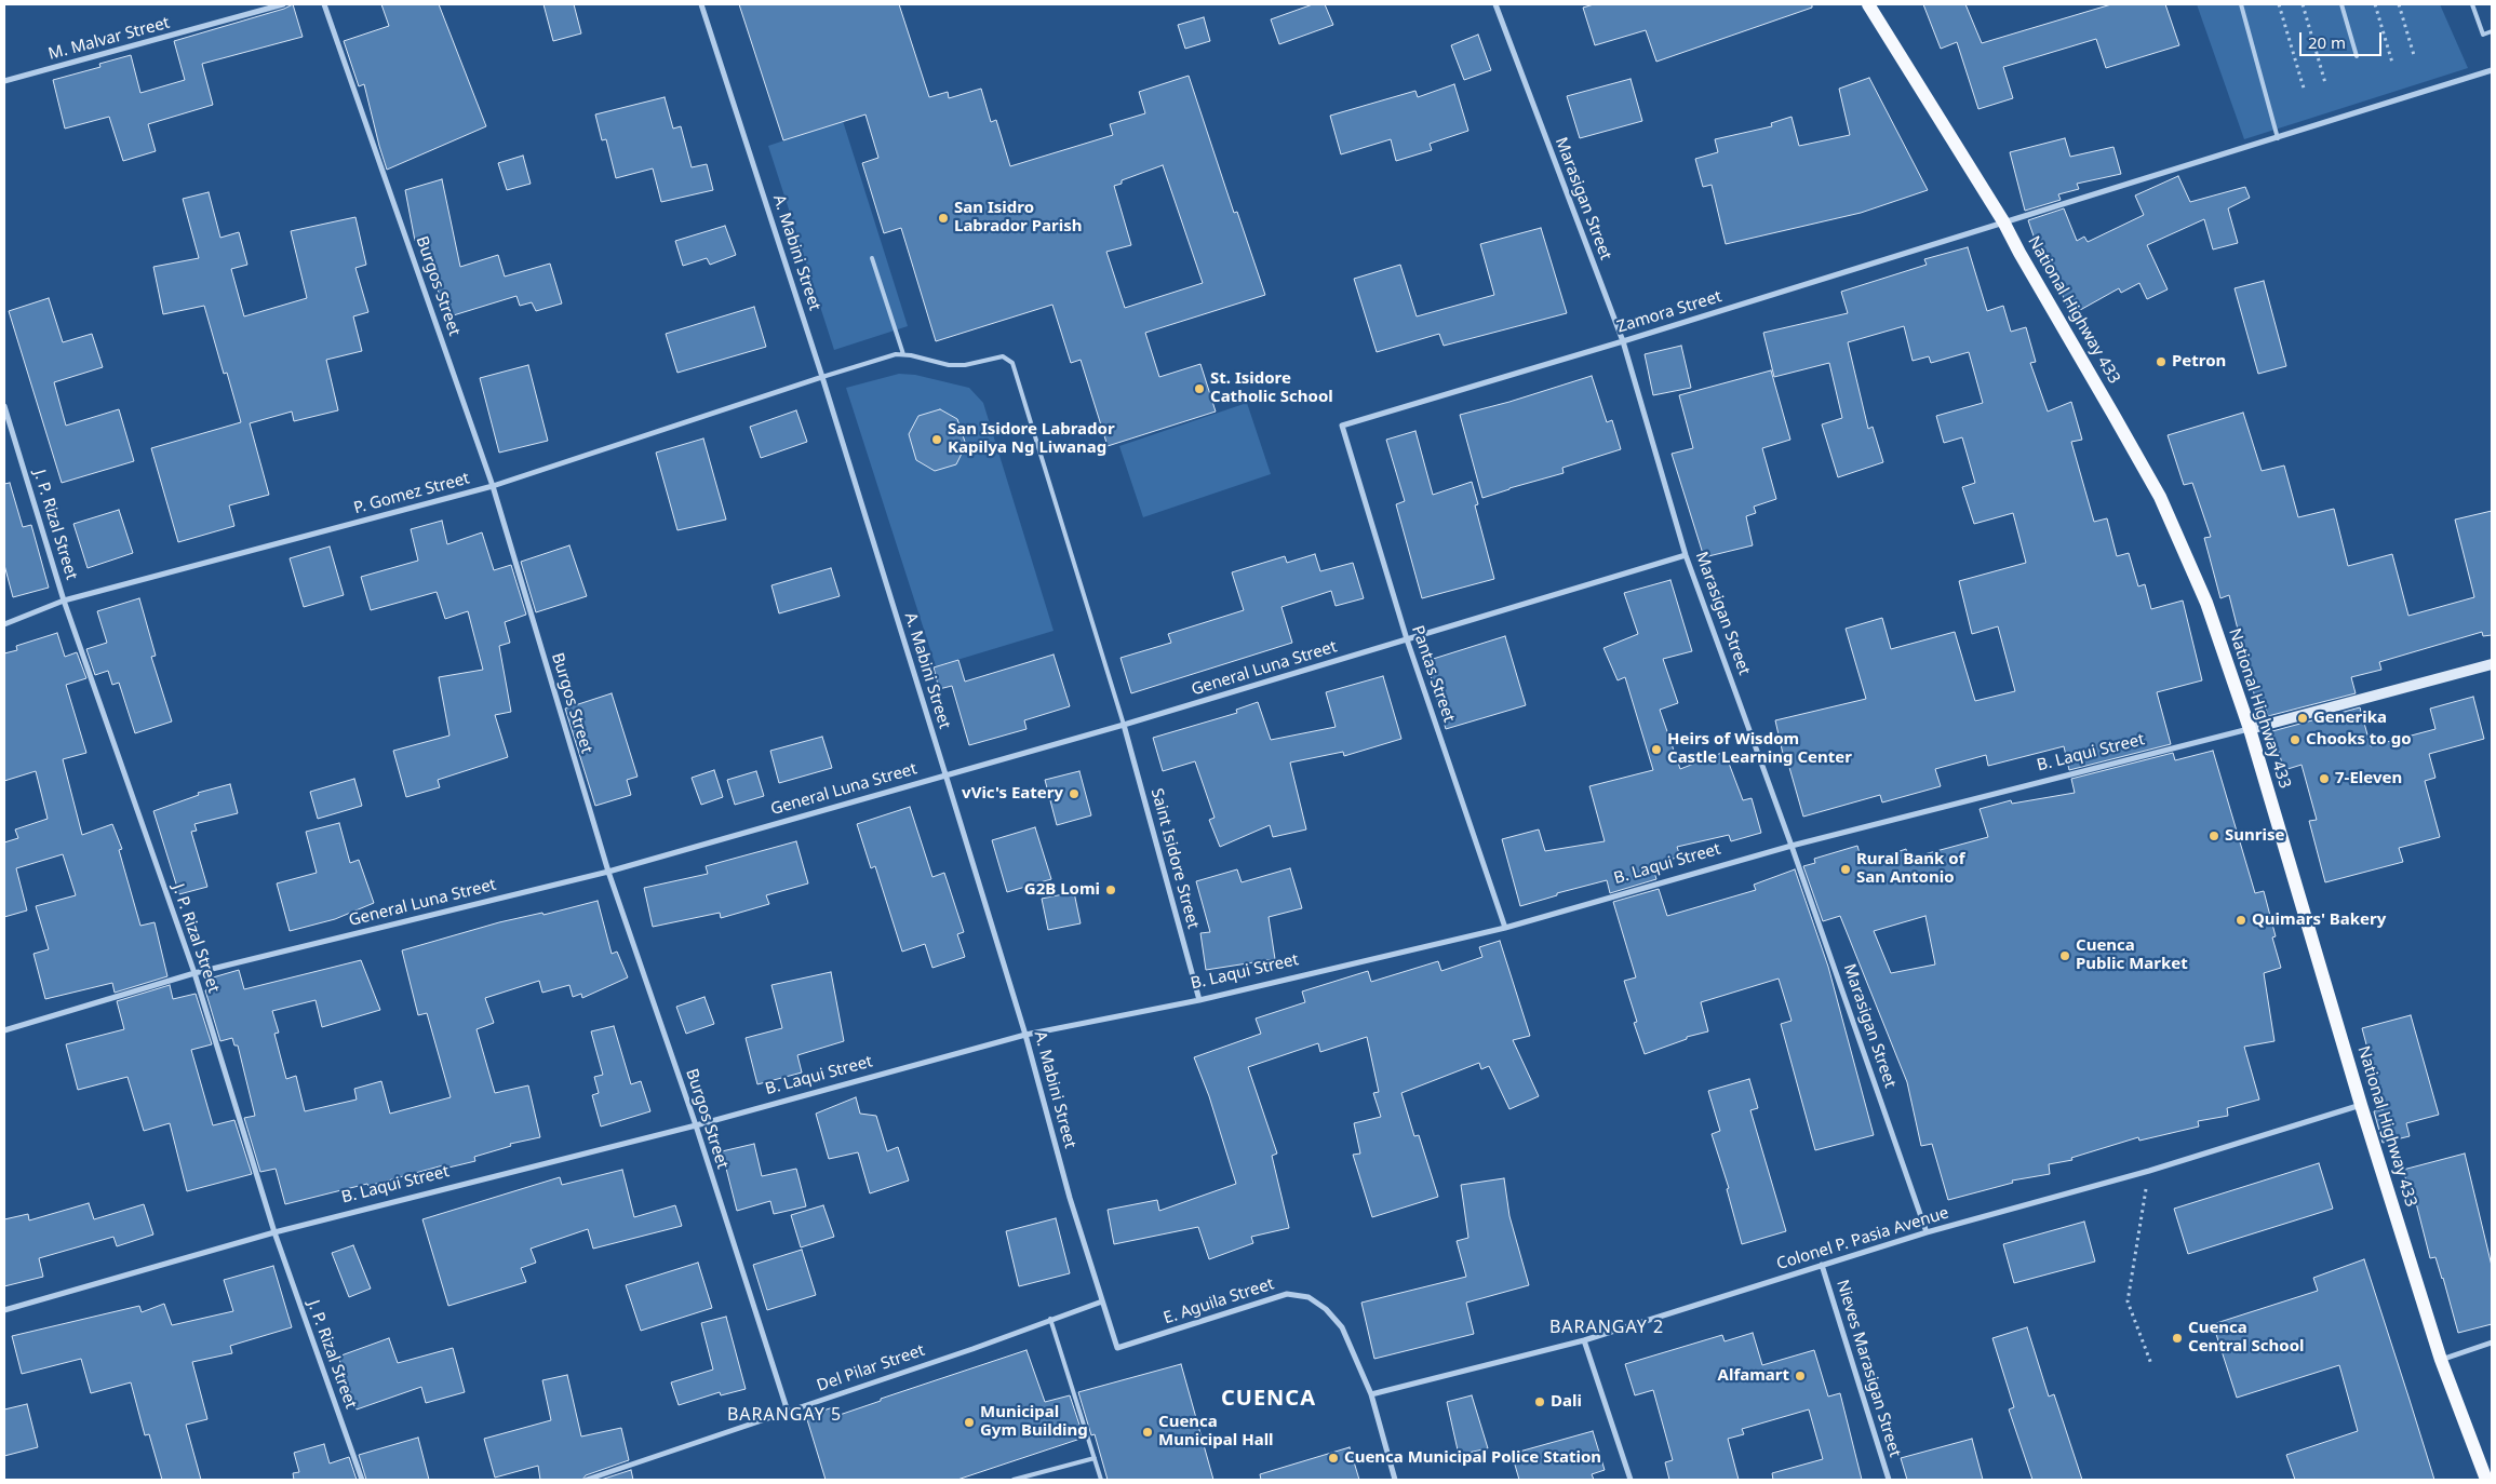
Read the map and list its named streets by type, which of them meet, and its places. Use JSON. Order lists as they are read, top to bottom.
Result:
{
  "streets": {
    "main road": ["National Highway 433", "B. Laqui Street"],
    "street": [
      "M. Malvar Street",
      "Marasigan Street",
      "A. Mabini Street",
      "Burgos Street",
      "Zamora Street",
      "P. Gomez Street",
      "J. P. Rizal Street",
      "General Luna Street",
      "Pantas Street",
      "Saint Isidore Street",
      "Colonel P. Pasia Avenue",
      "E. Aguila Street",
      "Del Pilar Street",
      "Nieves Marasigan Street"
    ]
  },
  "crossings": [
    ["Marasigan Street", "Zamora Street"],
    ["Marasigan Street", "General Luna Street"],
    ["Marasigan Street", "B. Laqui Street"],
    ["Marasigan Street", "Colonel P. Pasia Avenue"],
    ["A. Mabini Street", "P. Gomez Street"],
    ["A. Mabini Street", "General Luna Street"],
    ["A. Mabini Street", "B. Laqui Street"],
    ["A. Mabini Street", "E. Aguila Street"],
    ["A. Mabini Street", "Del Pilar Street"],
    ["Burgos Street", "P. Gomez Street"],
    ["Burgos Street", "General Luna Street"],
    ["Burgos Street", "B. Laqui Street"],
    ["Burgos Street", "Del Pilar Street"],
    ["National Highway 433", "Zamora Street"],
    ["National Highway 433", "B. Laqui Street"],
    ["National Highway 433", "Colonel P. Pasia Avenue"],
    ["Zamora Street", "Pantas Street"],
    ["P. Gomez Street", "J. P. Rizal Street"],
    ["J. P. Rizal Street", "General Luna Street"],
    ["J. P. Rizal Street", "B. Laqui Street"],
    ["General Luna Street", "Pantas Street"],
    ["General Luna Street", "Saint Isidore Street"],
    ["Pantas Street", "B. Laqui Street"],
    ["B. Laqui Street", "Saint Isidore Street"],
    ["Colonel P. Pasia Avenue", "E. Aguila Street"],
    ["Colonel P. Pasia Avenue", "Nieves Marasigan Street"]
  ],
  "districts": ["BARANGAY 2", "CUENCA", "BARANGAY 5"],
  "places": [
    "San Isidro Labrador Parish",
    "Petron",
    "St. Isidore Catholic School",
    "San Isidore Labrador Kapilya Ng Liwanag",
    "Generika",
    "Chooks to go",
    "Heirs of Wisdom Castle Learning Center",
    "7-Eleven",
    "vVic's Eatery",
    "Sunrise",
    "Rural Bank of San Antonio",
    "G2B Lomi",
    "Quimars' Bakery",
    "Cuenca Public Market",
    "Cuenca Central School",
    "Alfamart",
    "Dali",
    "Municipal Gym Building",
    "Cuenca Municipal Hall",
    "Cuenca Municipal Police Station"
  ],
  "scale_bar": "20 m"
}
